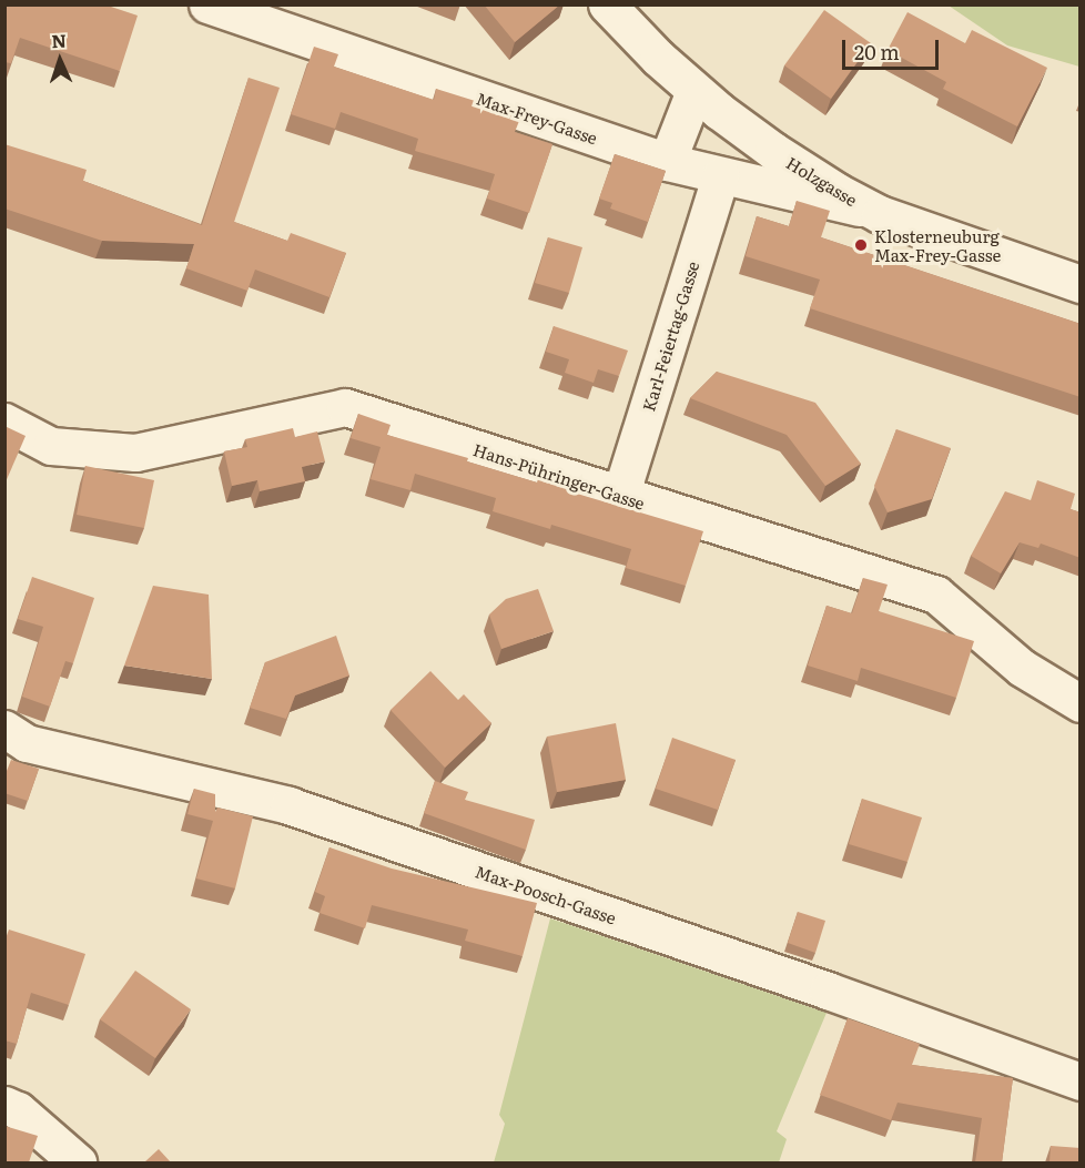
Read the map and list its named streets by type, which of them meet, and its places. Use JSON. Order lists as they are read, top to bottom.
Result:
{
  "streets": {
    "street": [
      "Max-Frey-Gasse",
      "Holzgasse",
      "Karl-Feiertag-Gasse",
      "Hans-Pühringer-Gasse",
      "Max-Poosch-Gasse"
    ]
  },
  "crossings": [
    ["Max-Frey-Gasse", "Holzgasse"],
    ["Max-Frey-Gasse", "Karl-Feiertag-Gasse"],
    ["Karl-Feiertag-Gasse", "Hans-Pühringer-Gasse"]
  ],
  "places": ["Klosterneuburg Max-Frey-Gasse"],
  "scale_bar": "20 m",
  "north": "top"
}
